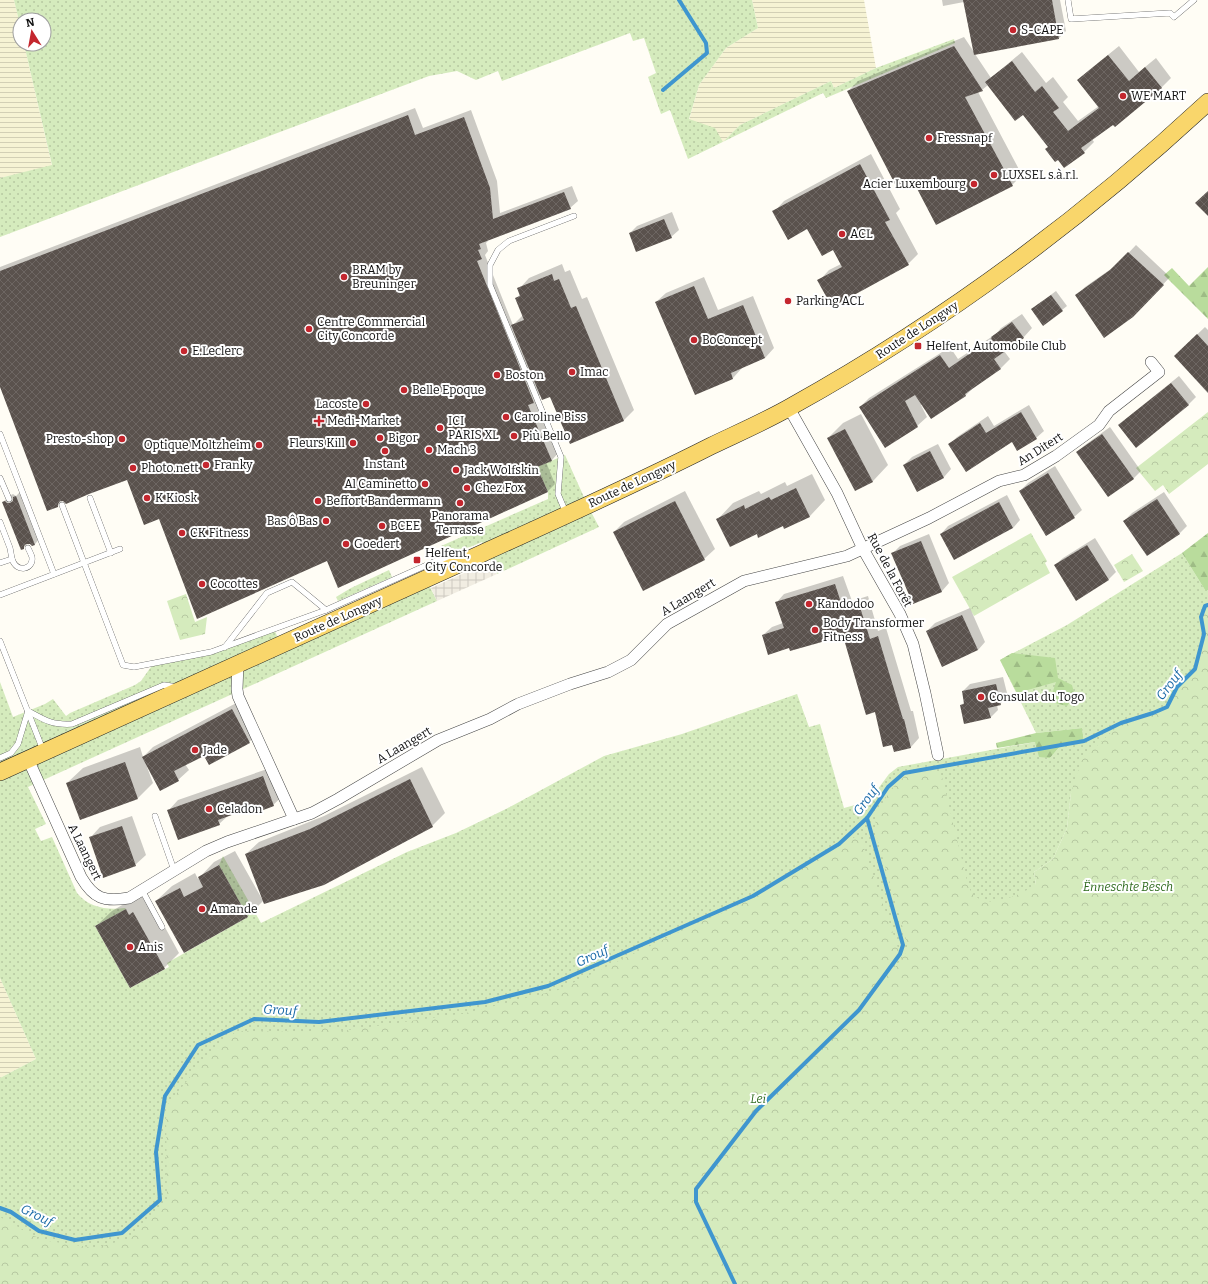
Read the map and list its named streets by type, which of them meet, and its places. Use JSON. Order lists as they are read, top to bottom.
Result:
{
  "streets": {
    "main road": ["Route de Longwy"],
    "street": ["An Ditert", "Rue de la Forêt", "A Laangert"]
  },
  "crossings": [
    ["Route de Longwy", "Rue de la Forêt"],
    ["Route de Longwy", "A Laangert"],
    ["An Ditert", "Rue de la Forêt"],
    ["An Ditert", "A Laangert"],
    ["Rue de la Forêt", "A Laangert"]
  ],
  "water": ["Grouf"],
  "parks": ["Ënneschte Bësch", "Lei"],
  "places": {
    "other": [
      "S-CAPE",
      "WE MART",
      "Fressnapf",
      "LUXSEL s.à.r.l.",
      "Acier Luxembourg",
      "ACL",
      "BRAM by Breuninger",
      "Parking ACL",
      "Centre Commercial City Concorde",
      "BoConcept",
      "E.Leclerc",
      "Imac",
      "Boston",
      "Belle Epoque",
      "Lacoste",
      "Caroline Biss",
      "ICI PARIS XL",
      "Più Bello",
      "Bigor",
      "Presto-shop",
      "Fleurs Kill",
      "Optique Moltzheim",
      "Mach 3",
      "Instant",
      "Franky",
      "Photo.nett",
      "Jack Wolfskin",
      "Al Caminetto",
      "Chez Fox",
      "K Kiosk",
      "Beffort Bandermann",
      "Panorama Terrasse",
      "Bas ô Bas",
      "BCEE",
      "CK Fitness",
      "Goedert",
      "Cocottes",
      "Kandodoo",
      "Body Transformer Fitness",
      "Consulat du Togo",
      "Jade",
      "Celadon",
      "Amande",
      "Anis"
    ],
    "transit": ["Helfent, Automobile Club", "Helfent, City Concorde"],
    "health": ["Medi-Market"]
  },
  "north": "top"
}
